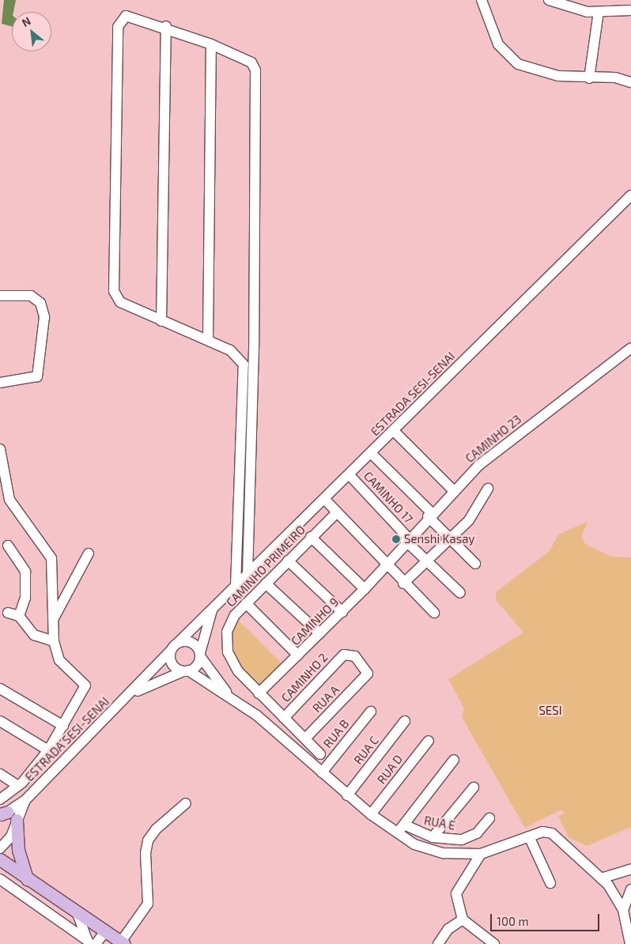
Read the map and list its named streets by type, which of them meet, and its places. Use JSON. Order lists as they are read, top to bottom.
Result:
{
  "streets": {
    "street": [
      "ESTRADA SESI-SENAI",
      "CAMINHO 23",
      "CAMINHO 17",
      "CAMINHO PRIMEIRO",
      "CAMINHO 9",
      "CAMINHO 2",
      "RUA A",
      "RUA B",
      "RUA C",
      "RUA D",
      "RUA E"
    ]
  },
  "crossings": [
    ["ESTRADA SESI-SENAI", "CAMINHO 17"],
    ["CAMINHO 23", "CAMINHO 17"],
    ["CAMINHO 23", "CAMINHO 9"],
    ["CAMINHO PRIMEIRO", "CAMINHO 9"],
    ["CAMINHO PRIMEIRO", "CAMINHO 2"],
    ["CAMINHO 2", "RUA A"]
  ],
  "parks": ["SESI"],
  "places": ["Senshi Kasay"],
  "scale_bar": "100 m",
  "north": "top left"
}
